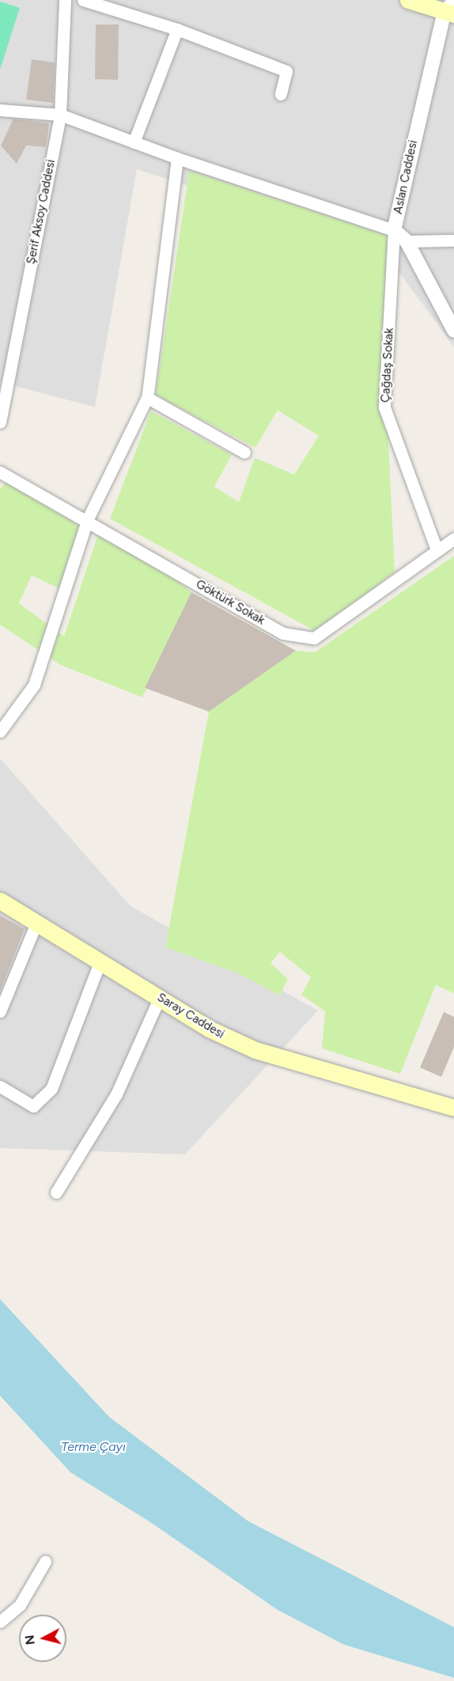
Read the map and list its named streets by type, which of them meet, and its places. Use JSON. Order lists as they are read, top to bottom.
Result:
{
  "streets": {
    "main road": ["Saray Caddesi"],
    "street": [
      "Aslan Caddesi",
      "Şerif Aksoy Caddesi",
      "Çağdaş Sokak",
      "Göktürk Sokak"
    ]
  },
  "crossings": [
    ["Aslan Caddesi", "Çağdaş Sokak"],
    ["Çağdaş Sokak", "Göktürk Sokak"]
  ],
  "water": ["Terme Çayı"],
  "north": "left"
}
